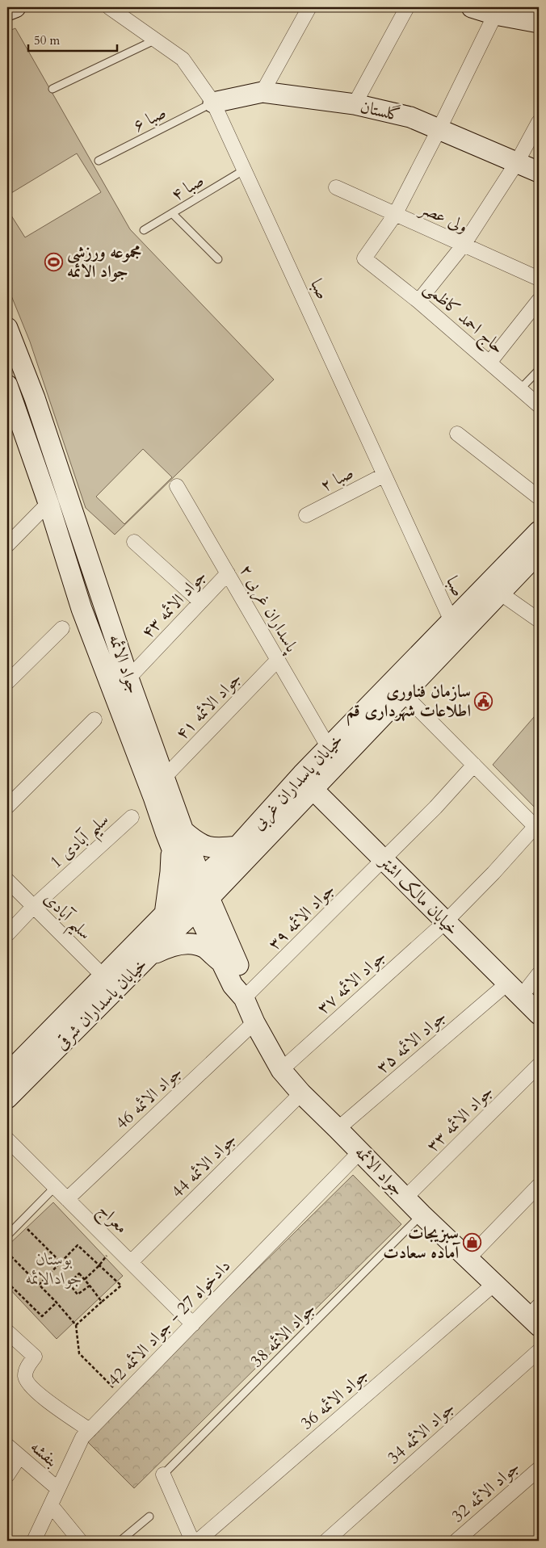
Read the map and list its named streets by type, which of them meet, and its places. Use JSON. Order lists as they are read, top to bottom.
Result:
{
  "streets": {
    "street": [
      "گلستان",
      "ولی عصر",
      "صبا",
      "حاج احمد کاظمی",
      "صبا ۲",
      "جواد الائمه ۴۳",
      "پاسداران غربی ۲",
      "جواد الائمه",
      "جواد الائمه ۴۱",
      "خیابان پاسداران غربی",
      "سلیم آبادی 1",
      "خیابان مالک اشتر",
      "سلیم آبادی",
      "جواد الائمه ۳۹",
      "جواد الائمه ۳۷",
      "خیابان پاسداران شرقی",
      "جواد الائمه ۳۵",
      "جواد الائمه 46",
      "جواد الائمه ۳۳",
      "جواد الائمه 44",
      "معراج",
      "دادخواه 27 - جواد الائمه 42",
      "جواد الائمه 36",
      "جواد الائمه 34",
      "بنفشه",
      "جواد الائمه 32"
    ],
    "lane": ["صبا ۶", "صبا ۴", "جواد الائمه 38"]
  },
  "crossings": [
    ["گلستان", "صبا ۶"],
    ["گلستان", "صبا"],
    ["صبا ۶", "صبا"],
    ["صبا ۴", "صبا"],
    ["ولی عصر", "حاج احمد کاظمی"],
    ["صبا", "صبا ۲"],
    ["صبا", "خیابان پاسداران غربی"],
    ["جواد الائمه ۴۳", "پاسداران غربی ۲"],
    ["جواد الائمه ۴۳", "جواد الائمه"],
    ["پاسداران غربی ۲", "جواد الائمه ۴۱"],
    ["پاسداران غربی ۲", "خیابان پاسداران غربی"],
    ["جواد الائمه", "جواد الائمه ۴۱"],
    ["جواد الائمه", "خیابان پاسداران غربی"],
    ["جواد الائمه", "جواد الائمه ۳۹"],
    ["جواد الائمه", "جواد الائمه ۳۷"],
    ["جواد الائمه", "خیابان پاسداران شرقی"],
    ["جواد الائمه", "جواد الائمه ۳۵"],
    ["جواد الائمه", "جواد الائمه 46"],
    ["جواد الائمه", "جواد الائمه ۳۳"],
    ["جواد الائمه", "جواد الائمه 44"],
    ["جواد الائمه", "دادخواه 27 - جواد الائمه 42"],
    ["جواد الائمه", "جواد الائمه 38"],
    ["جواد الائمه", "جواد الائمه 36"],
    ["خیابان پاسداران غربی", "خیابان مالک اشتر"],
    ["خیابان پاسداران غربی", "خیابان پاسداران شرقی"],
    ["سلیم آبادی 1", "سلیم آبادی"],
    ["خیابان مالک اشتر", "جواد الائمه ۳۹"],
    ["خیابان مالک اشتر", "جواد الائمه ۳۷"],
    ["خیابان مالک اشتر", "جواد الائمه ۳۵"],
    ["سلیم آبادی", "خیابان پاسداران شرقی"],
    ["جواد الائمه 46", "معراج"],
    ["جواد الائمه 44", "معراج"],
    ["معراج", "دادخواه 27 - جواد الائمه 42"],
    ["دادخواه 27 - جواد الائمه 42", "بنفشه"]
  ],
  "parks": ["بوستان جوادالائمه"],
  "places": {
    "sports": ["مجموعه ورزشی جواد الائمه"],
    "public building": ["سازمان فناوری اطلاعات شهرداری قم"],
    "shop": ["سبزیجات آماده سعادت"]
  },
  "scale_bar": "50 m"
}
